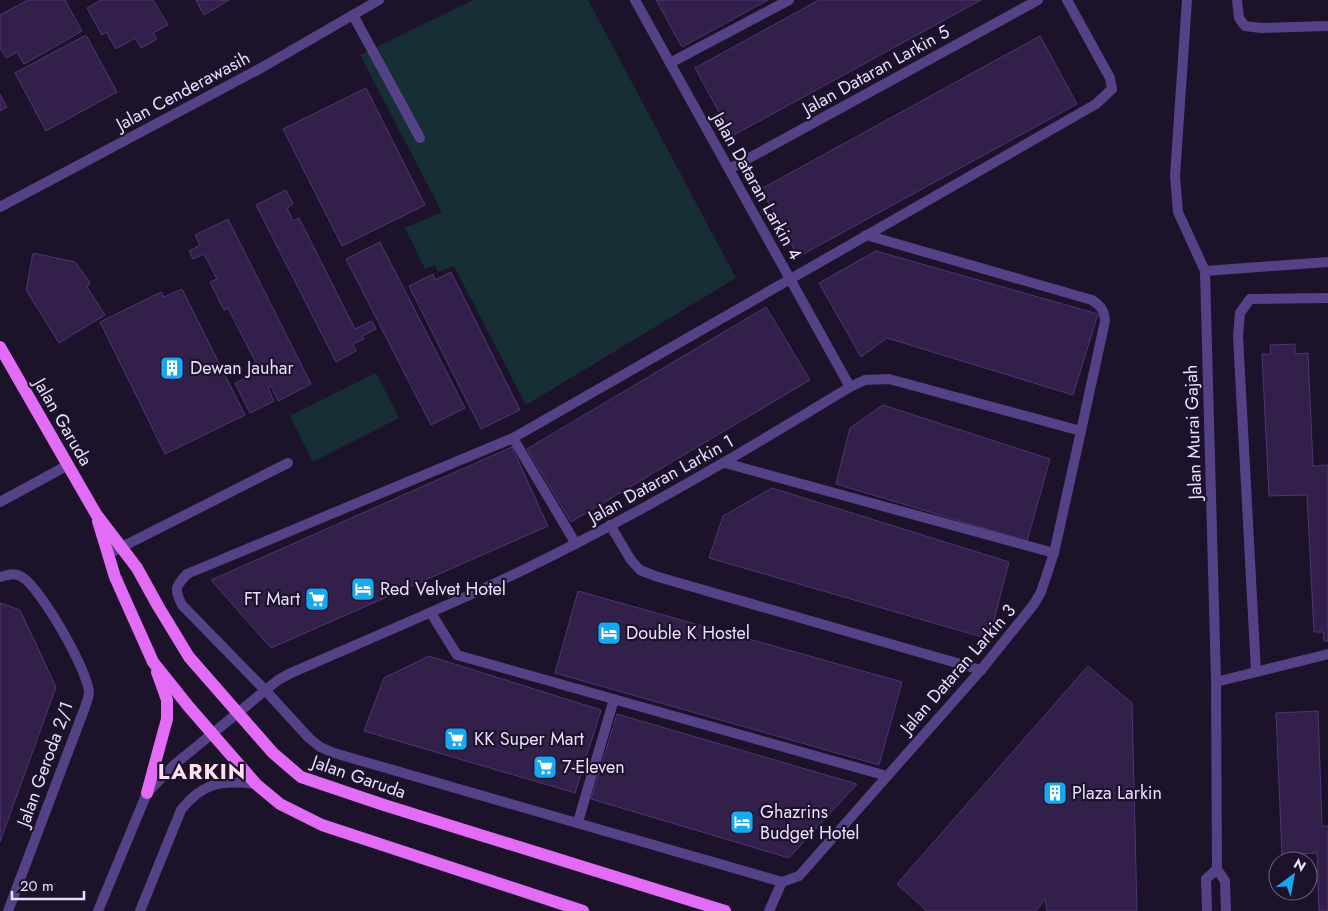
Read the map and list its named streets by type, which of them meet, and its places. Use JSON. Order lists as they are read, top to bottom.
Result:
{
  "streets": {
    "main road": ["Jalan Garuda"],
    "street": [
      "Jalan Dataran Larkin 5",
      "Jalan Cenderawasih",
      "Jalan Dataran Larkin 4",
      "Jalan Murai Gajah",
      "Jalan Dataran Larkin 1",
      "Jalan Dataran Larkin 3",
      "Jalan Geroda 2/1"
    ]
  },
  "crossings": [
    ["Jalan Dataran Larkin 5", "Jalan Dataran Larkin 4"],
    ["Jalan Dataran Larkin 4", "Jalan Dataran Larkin 1"],
    ["Jalan Garuda", "Jalan Dataran Larkin 1"],
    ["Jalan Dataran Larkin 1", "Jalan Dataran Larkin 3"]
  ],
  "districts": ["LARKIN"],
  "places": {
    "building": ["Dewan Jauhar", "Plaza Larkin"],
    "hotel": ["Red Velvet Hotel", "Double K Hostel", "Ghazrins Budget Hotel"],
    "supermarket": ["FT Mart", "KK Super Mart", "7-Eleven"]
  },
  "scale_bar": "20 m",
  "north": "top right"
}
